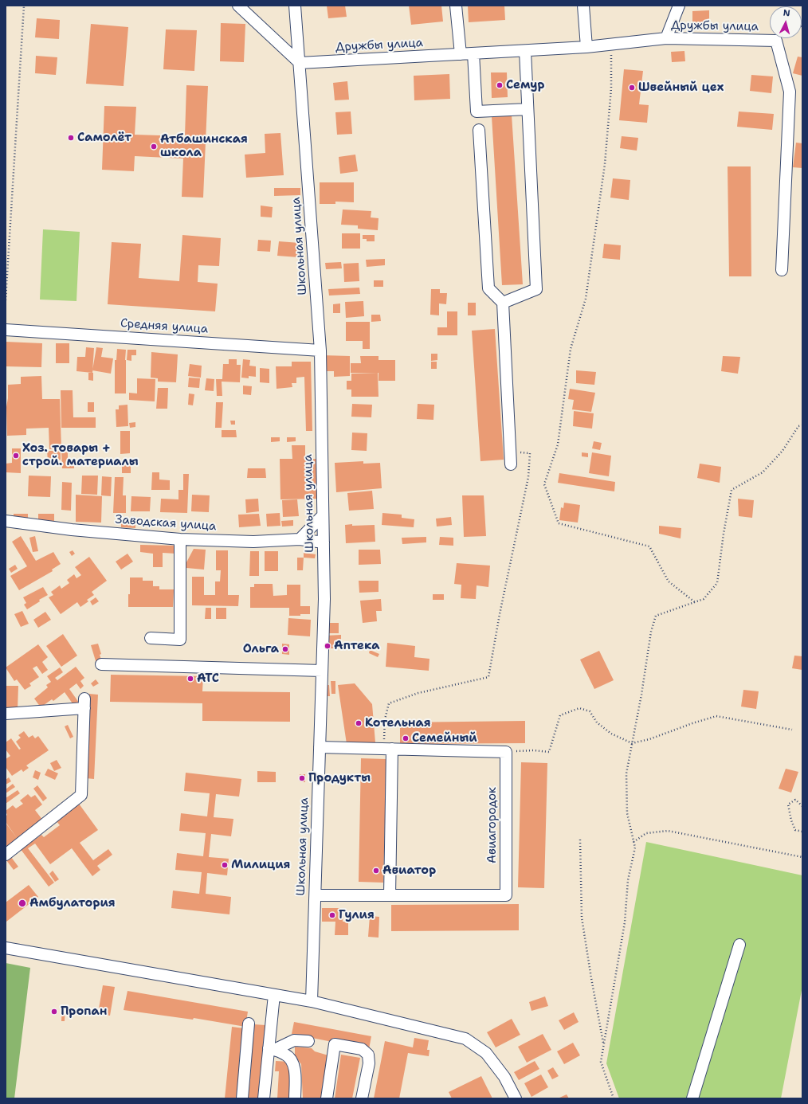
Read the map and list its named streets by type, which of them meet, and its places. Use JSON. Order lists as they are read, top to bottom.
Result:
{
  "streets": {
    "street": [
      "Дружбы улица",
      "Школьная улица",
      "Средняя улица",
      "Заводская улица",
      "Авиагородок"
    ]
  },
  "crossings": [
    ["Дружбы улица", "Школьная улица"],
    ["Школьная улица", "Средняя улица"],
    ["Школьная улица", "Заводская улица"],
    ["Школьная улица", "Авиагородок"]
  ],
  "places": [
    "Семур",
    "Швейный цех",
    "Самолёт",
    "Атбашинская школа",
    "Хоз. товары + строй. материалы",
    "Аптека",
    "Ольга",
    "АТС",
    "Котельная",
    "Семейный",
    "Продукты",
    "Милиция",
    "Авиатор",
    "Амбулатория",
    "Гулия",
    "Пропан"
  ],
  "north": "top"
}
